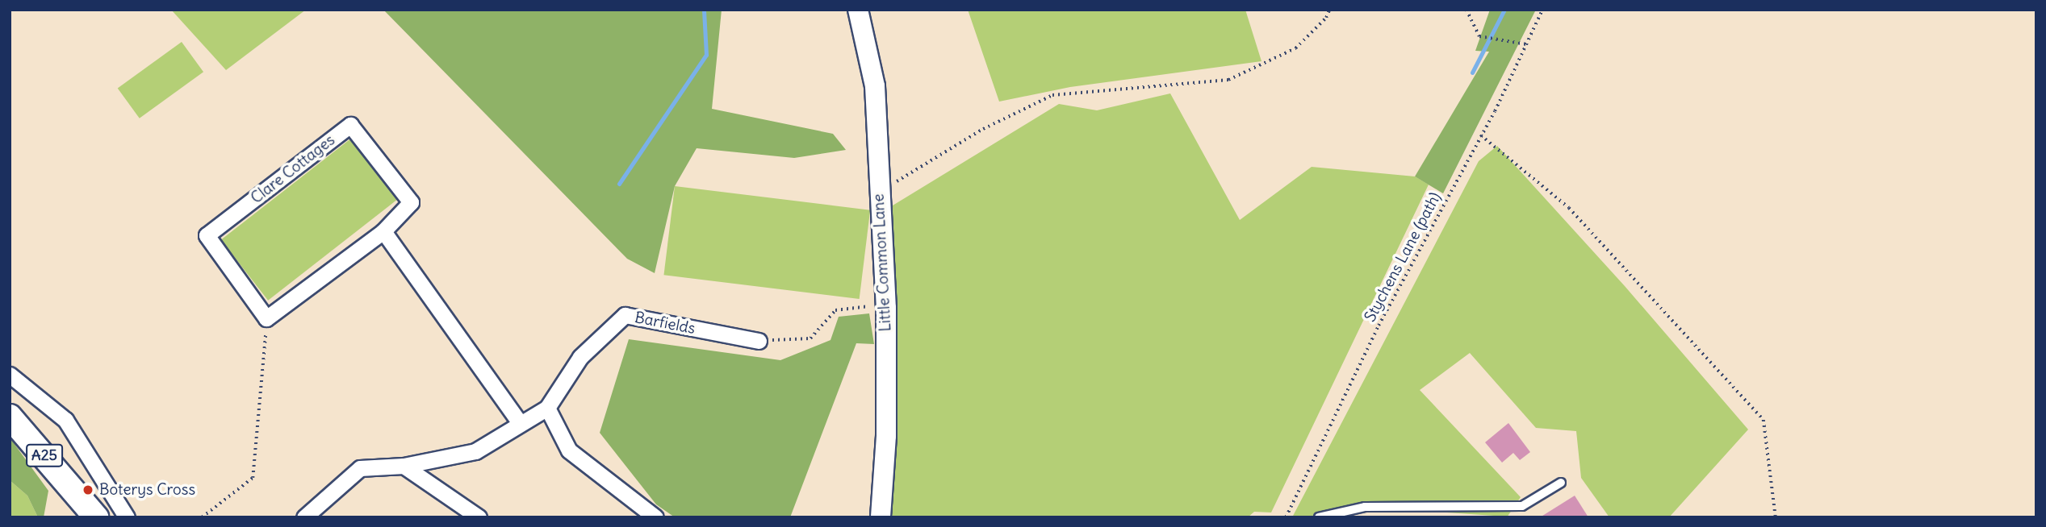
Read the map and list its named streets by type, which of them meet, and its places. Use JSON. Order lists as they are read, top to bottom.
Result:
{
  "streets": {
    "main road": ["A25"],
    "street": ["Clare Cottages", "Little Common Lane", "Barfields"],
    "path": ["Stychens Lane (path)"]
  },
  "places": ["Boterys Cross"]
}
